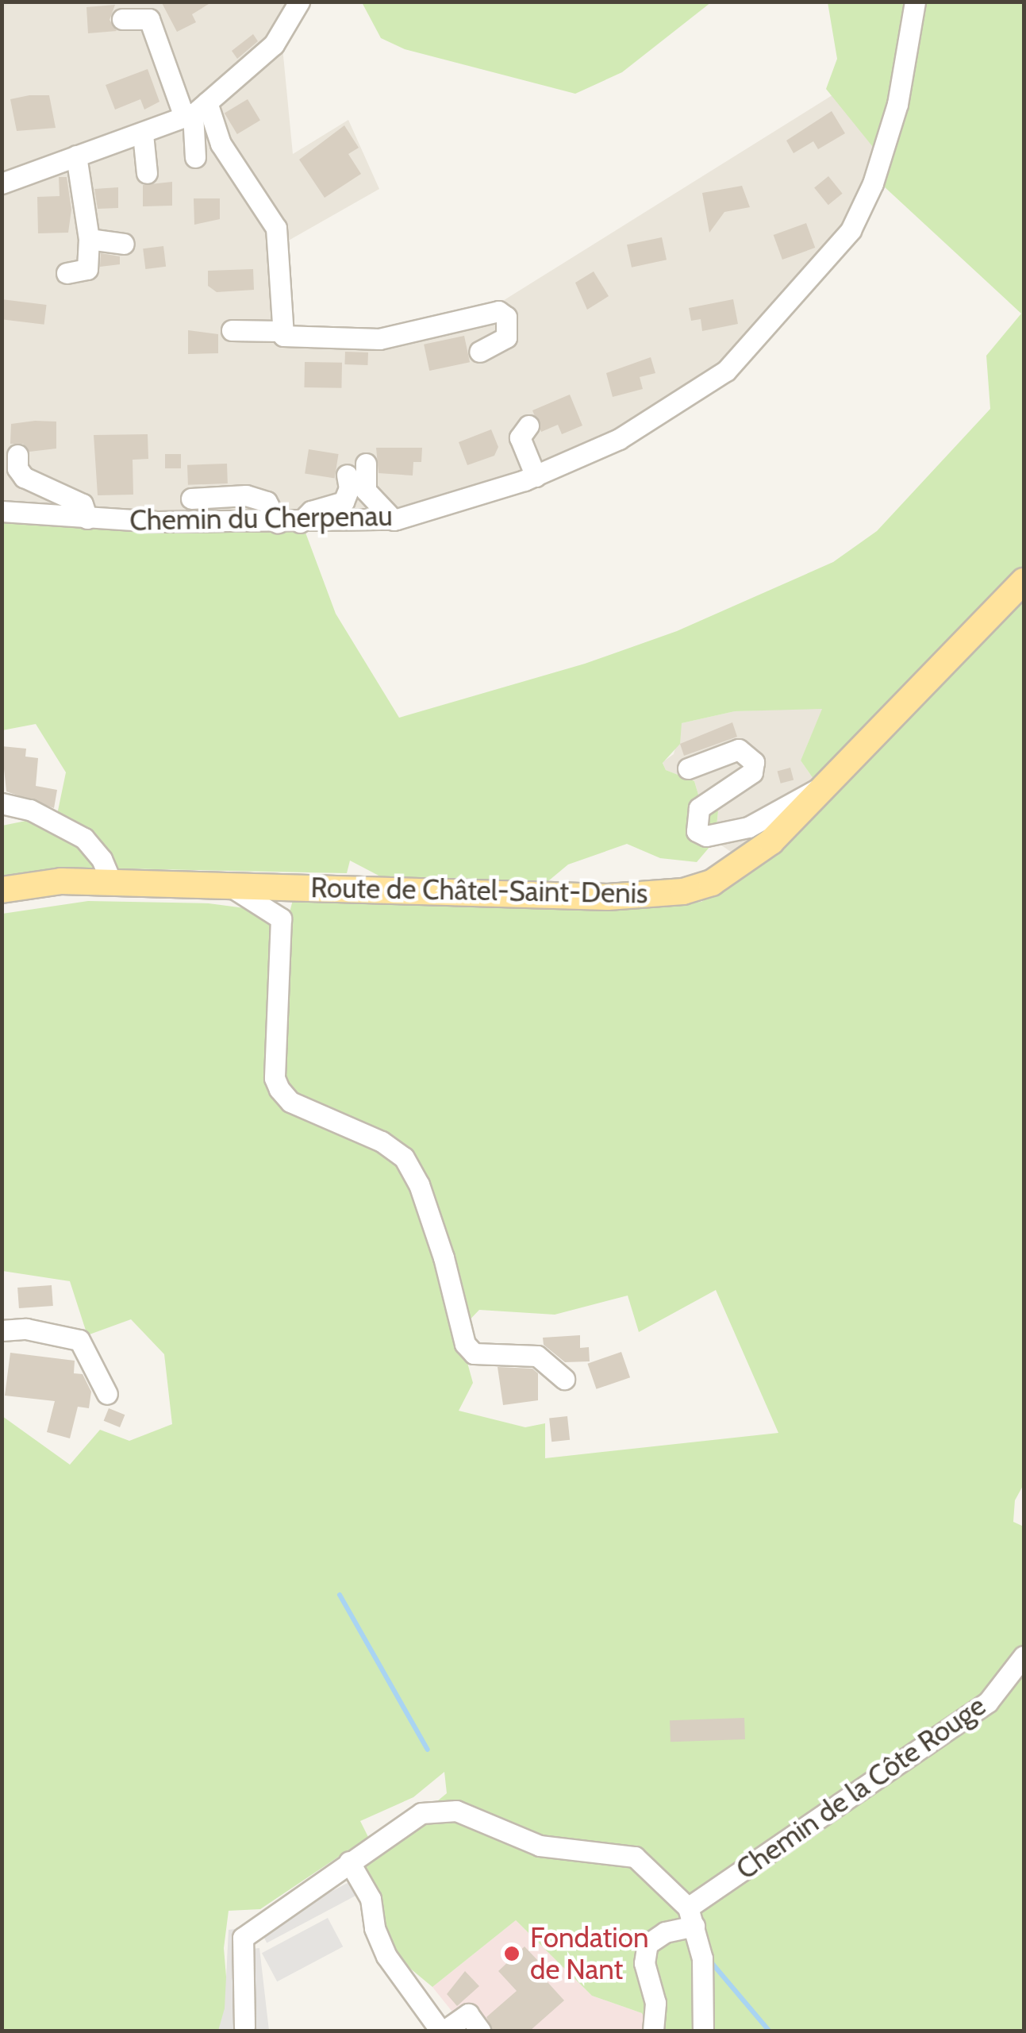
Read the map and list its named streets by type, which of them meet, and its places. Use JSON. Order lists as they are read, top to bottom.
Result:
{
  "streets": {
    "main road": ["Route de Châtel-Saint-Denis"],
    "street": ["Chemin du Cherpenau", "Chemin de la Côte Rouge"]
  },
  "places": ["Fondation de Nant"]
}
